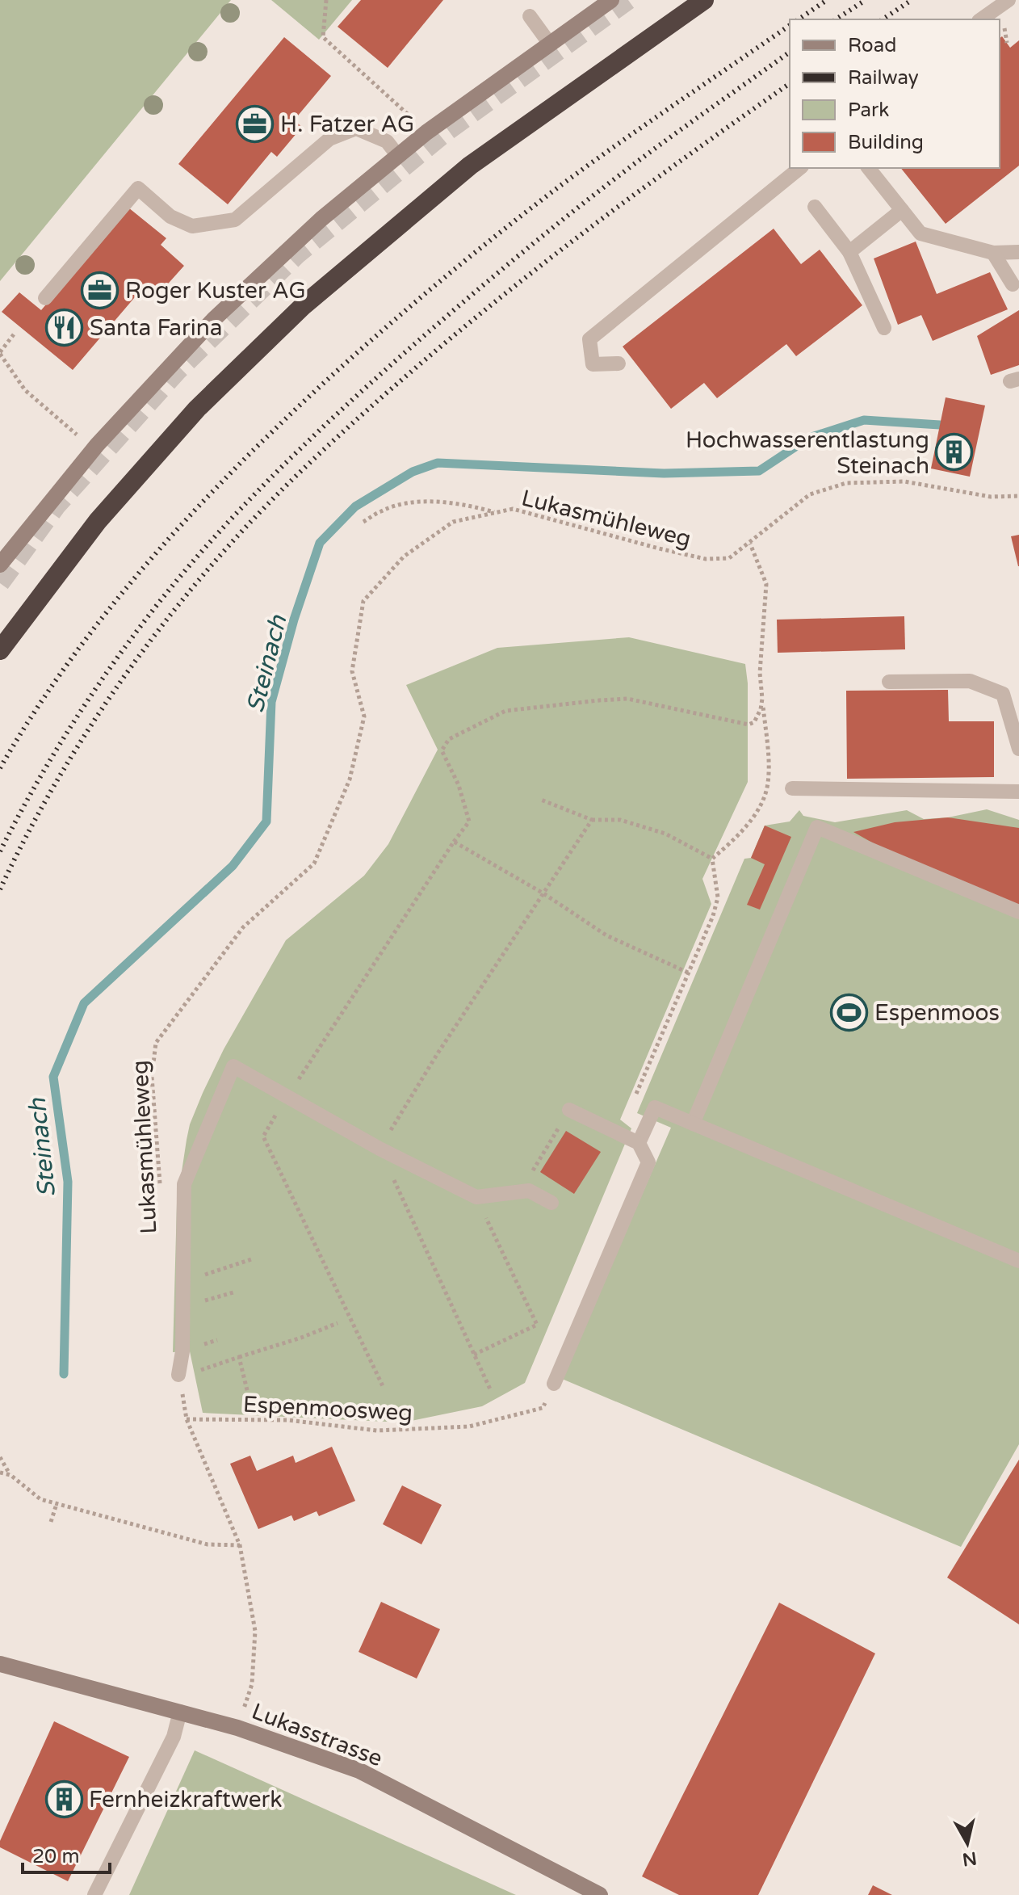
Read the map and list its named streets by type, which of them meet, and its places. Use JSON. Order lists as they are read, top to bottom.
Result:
{
  "streets": {
    "street": ["Lukasstrasse"],
    "path": ["Lukasmühleweg", "Espenmoosweg"]
  },
  "water": ["Steinach"],
  "places": {
    "office": ["H. Fatzer AG", "Roger Kuster AG"],
    "restaurant": ["Santa Farina"],
    "building": ["Hochwasserentlastung Steinach", "Fernheizkraftwerk"],
    "sports": ["Espenmoos"]
  },
  "legend": [
    "Road",
    "Railway",
    "Park",
    "Building"
  ],
  "scale_bar": "20 m",
  "north": "bottom"
}
